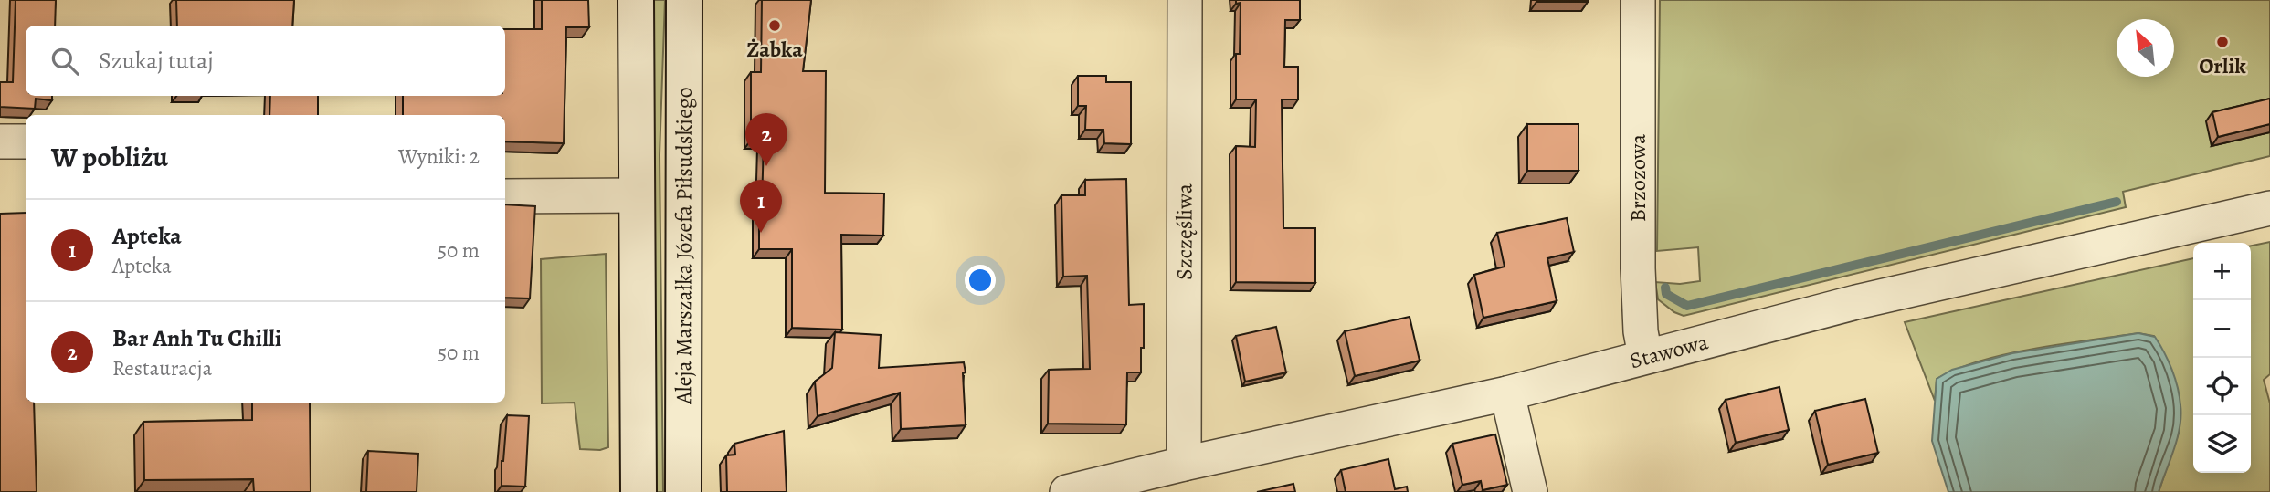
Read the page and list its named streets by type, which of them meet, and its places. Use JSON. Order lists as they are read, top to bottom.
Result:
{
  "streets": {
    "main road": ["Aleja Marszałka Józefa Piłsudskiego"],
    "street": ["Brzozowa", "Szczęśliwa", "Stawowa"]
  },
  "crossings": [
    ["Brzozowa", "Stawowa"],
    ["Szczęśliwa", "Stawowa"]
  ],
  "places": ["Żabka", "Orlik"],
  "north": "top left",
  "page": {
    "search": "Szukaj tutaj",
    "pins": ["2", "1"],
    "heading": ["W pobliżu", "Wyniki: 2"],
    "list": [
      {
        "mark": "1",
        "name": "Apteka",
        "note": "Apteka",
        "value": "50 m"
      },
      {
        "mark": "2",
        "name": "Bar Anh Tu Chilli",
        "note": "Restauracja",
        "value": "50 m"
      }
    ],
    "map_buttons": ["+", "−"]
  }
}
